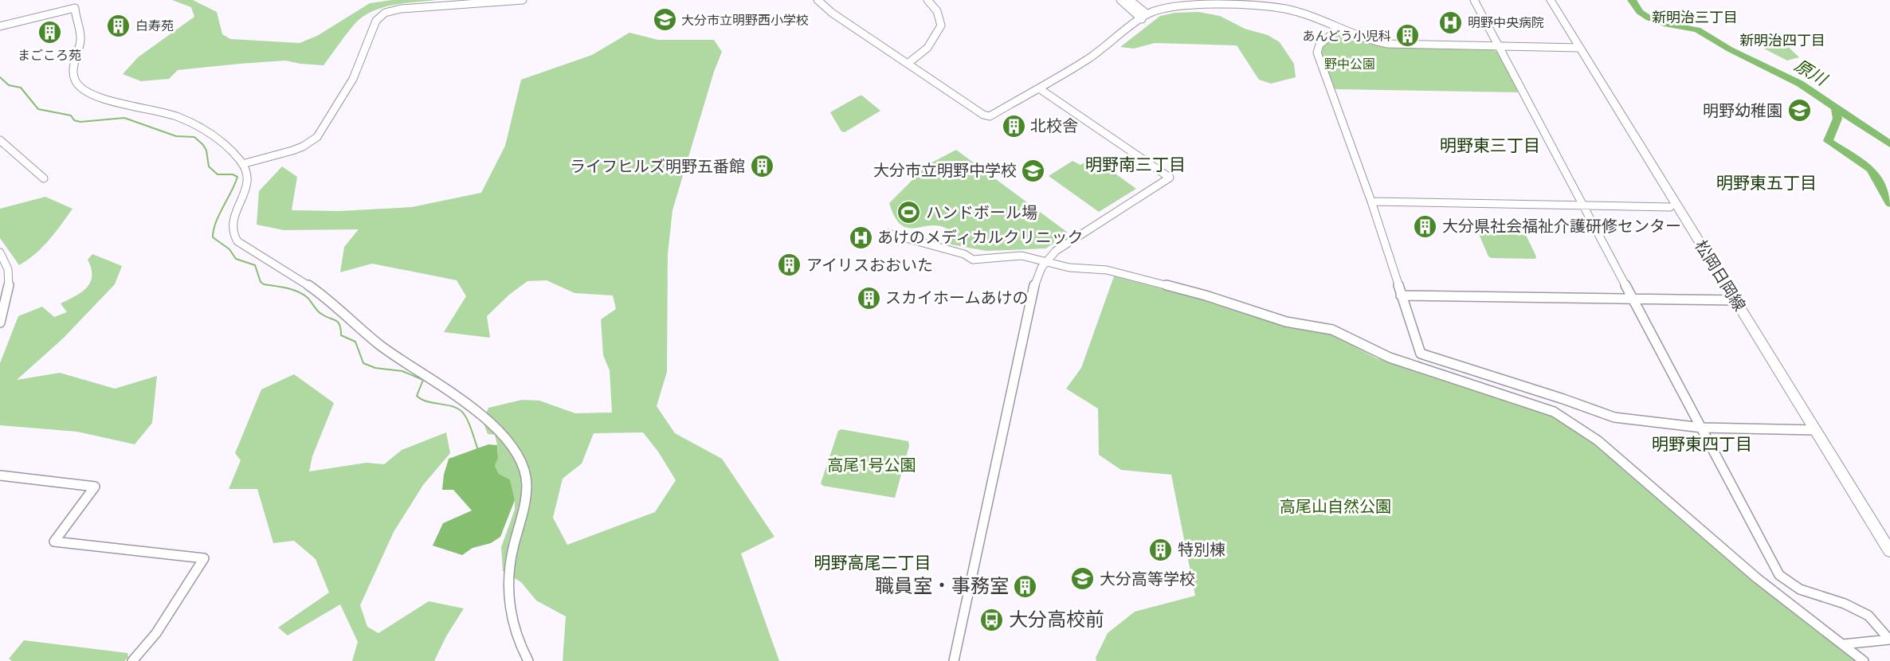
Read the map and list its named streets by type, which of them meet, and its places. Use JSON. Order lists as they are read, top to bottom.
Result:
{
  "streets": {
    "main road": ["松岡日岡線"]
  },
  "districts": [
    "新明治三丁目",
    "新明治四丁目",
    "明野東三丁目",
    "明野南三丁目",
    "明野東五丁目",
    "明野東四丁目",
    "明野高尾二丁目"
  ],
  "water": ["原川"],
  "parks": ["野中公園", "高尾1号公園", "高尾山自然公園"],
  "places": {
    "school or university": [
      "大分市立明野西小学校",
      "明野幼稚園",
      "大分市立明野中学校",
      "大分高等学校"
    ],
    "hospital": ["明野中央病院", "あけのメディカルクリニック"],
    "building": [
      "白寿苑",
      "まごころ苑",
      "あんどう小児科",
      "北校舎",
      "ライフヒルズ明野五番館",
      "大分県社会福祉介護研修センター",
      "アイリスおおいた",
      "スカイホームあけの",
      "特別棟",
      "職員室・事務室"
    ],
    "sports": ["ハンドボール場"],
    "bus stop": ["大分高校前"]
  }
}
